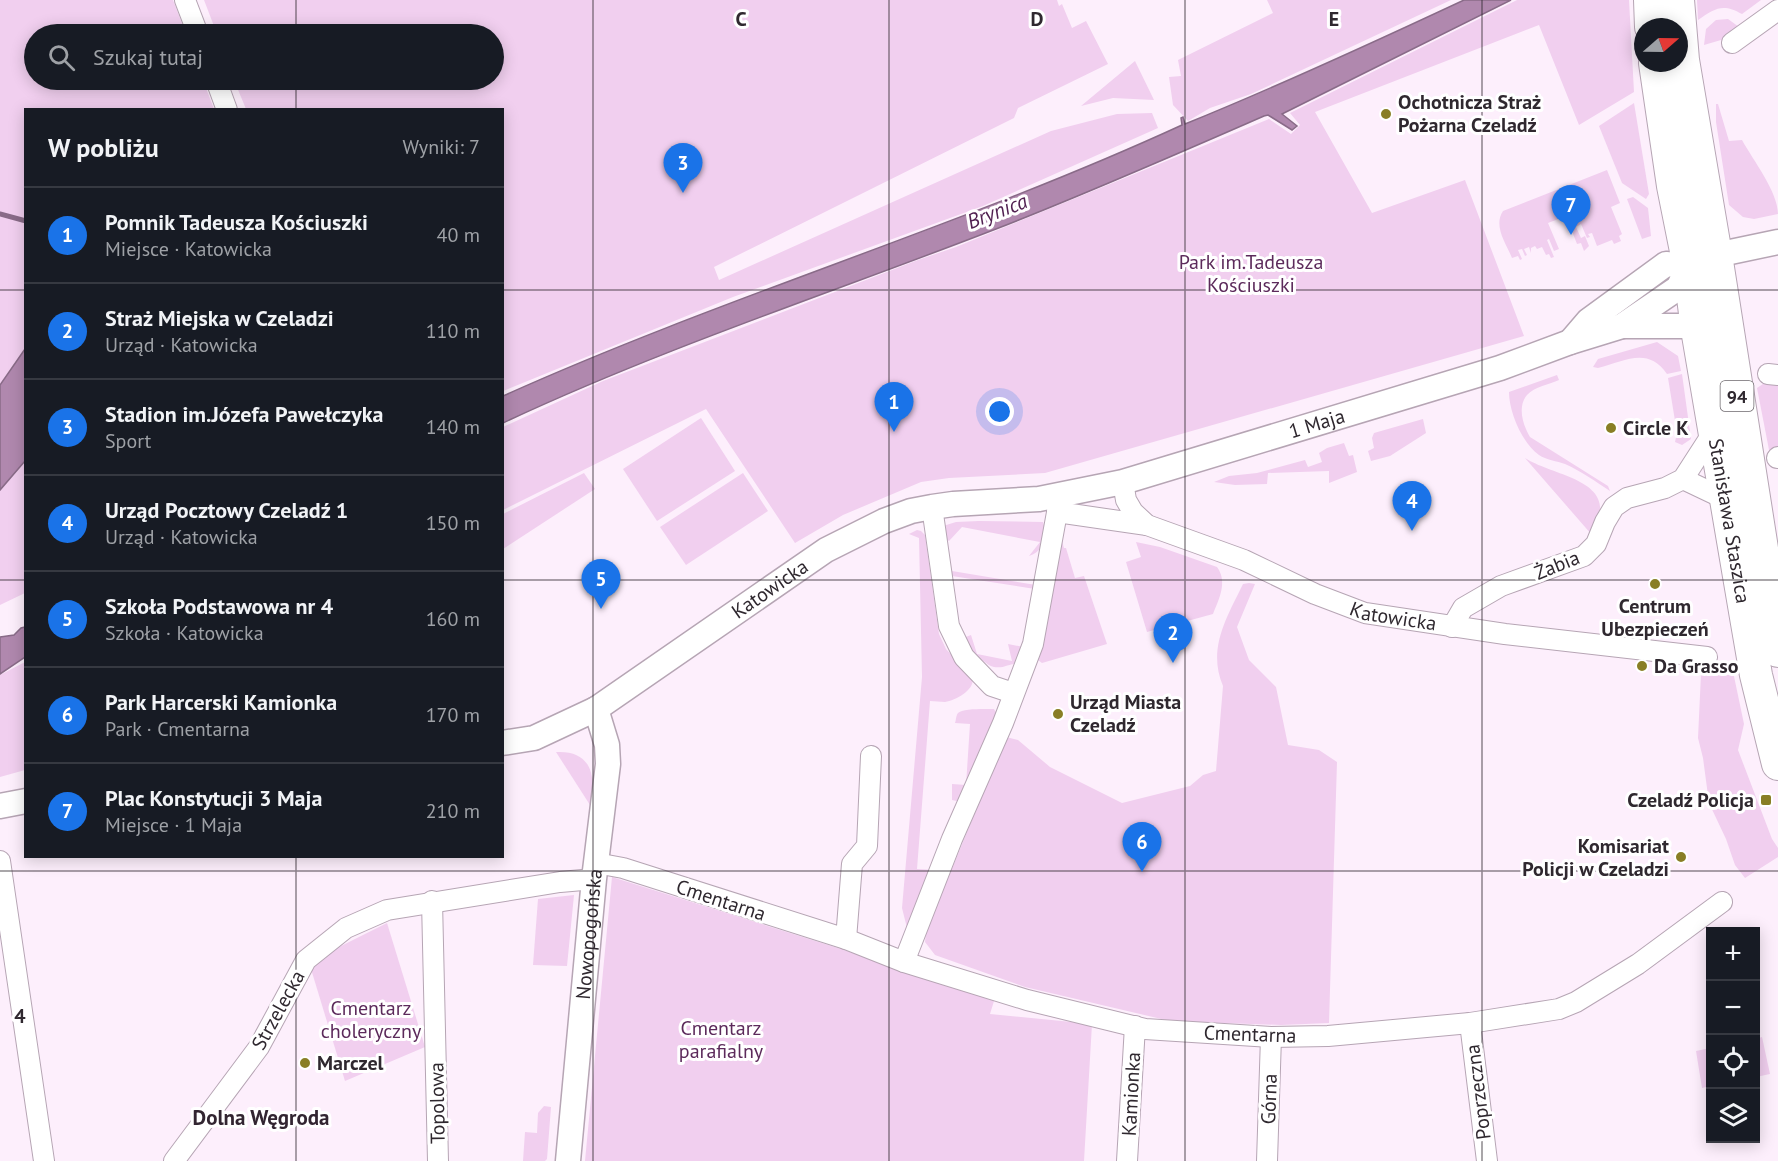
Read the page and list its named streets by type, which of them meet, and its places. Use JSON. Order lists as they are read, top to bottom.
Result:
{
  "streets": {
    "main road": ["94", "Stanisława Staszica"],
    "street": [
      "1 Maja",
      "Żabia",
      "Katowicka",
      "Cmentarna",
      "Nowopogońska",
      "Strzelecka",
      "Poprzeczna",
      "Kamionka",
      "Górna",
      "Topolowa"
    ]
  },
  "crossings": [
    ["1 Maja", "Stanisława Staszica"],
    ["1 Maja", "Katowicka"],
    ["Żabia", "Katowicka"],
    ["Katowicka", "Nowopogońska"],
    ["Cmentarna", "Nowopogońska"],
    ["Cmentarna", "Strzelecka"],
    ["Cmentarna", "Poprzeczna"],
    ["Cmentarna", "Kamionka"],
    ["Cmentarna", "Górna"],
    ["Nowopogońska", "Strzelecka"],
    ["Strzelecka", "Topolowa"]
  ],
  "districts": ["Dolna Węgroda"],
  "water": ["Brynica"],
  "parks": ["Park im.Tadeusza Kościuszki", "Cmentarz choleryczny", "Cmentarz parafialny"],
  "places": {
    "other": [
      "Ochotnicza Straż Pożarna Czeladź",
      "Circle K",
      "Centrum Ubezpieczeń",
      "Da Grasso",
      "Urząd Miasta Czeladź",
      "Komisariat Policji w Czeladzi",
      "Marczel"
    ],
    "transit": ["Czeladź Policja"]
  },
  "north": "right",
  "page": {
    "search": "Szukaj tutaj",
    "heading": ["W pobliżu", "Wyniki: 7"],
    "pins": [
      "3",
      "7",
      "1",
      "4",
      "5",
      "2",
      "6"
    ],
    "list": [
      {
        "mark": "1",
        "name": "Pomnik Tadeusza Kościuszki",
        "note": "Miejsce · Katowicka",
        "value": "40 m"
      },
      {
        "mark": "2",
        "name": "Straż Miejska w Czeladzi",
        "note": "Urząd · Katowicka",
        "value": "110 m"
      },
      {
        "mark": "3",
        "name": "Stadion im.Józefa Pawełczyka",
        "note": "Sport",
        "value": "140 m"
      },
      {
        "mark": "4",
        "name": "Urząd Pocztowy Czeladź 1",
        "note": "Urząd · Katowicka",
        "value": "150 m"
      },
      {
        "mark": "5",
        "name": "Szkoła Podstawowa nr 4",
        "note": "Szkoła · Katowicka",
        "value": "160 m"
      },
      {
        "mark": "6",
        "name": "Park Harcerski Kamionka",
        "note": "Park · Cmentarna",
        "value": "170 m"
      },
      {
        "mark": "7",
        "name": "Plac Konstytucji 3 Maja",
        "note": "Miejsce · 1 Maja",
        "value": "210 m"
      }
    ],
    "map_buttons": ["+", "−"]
  },
  "grid": {
    "columns": ["C", "D", "E"],
    "rows": ["4"]
  }
}
